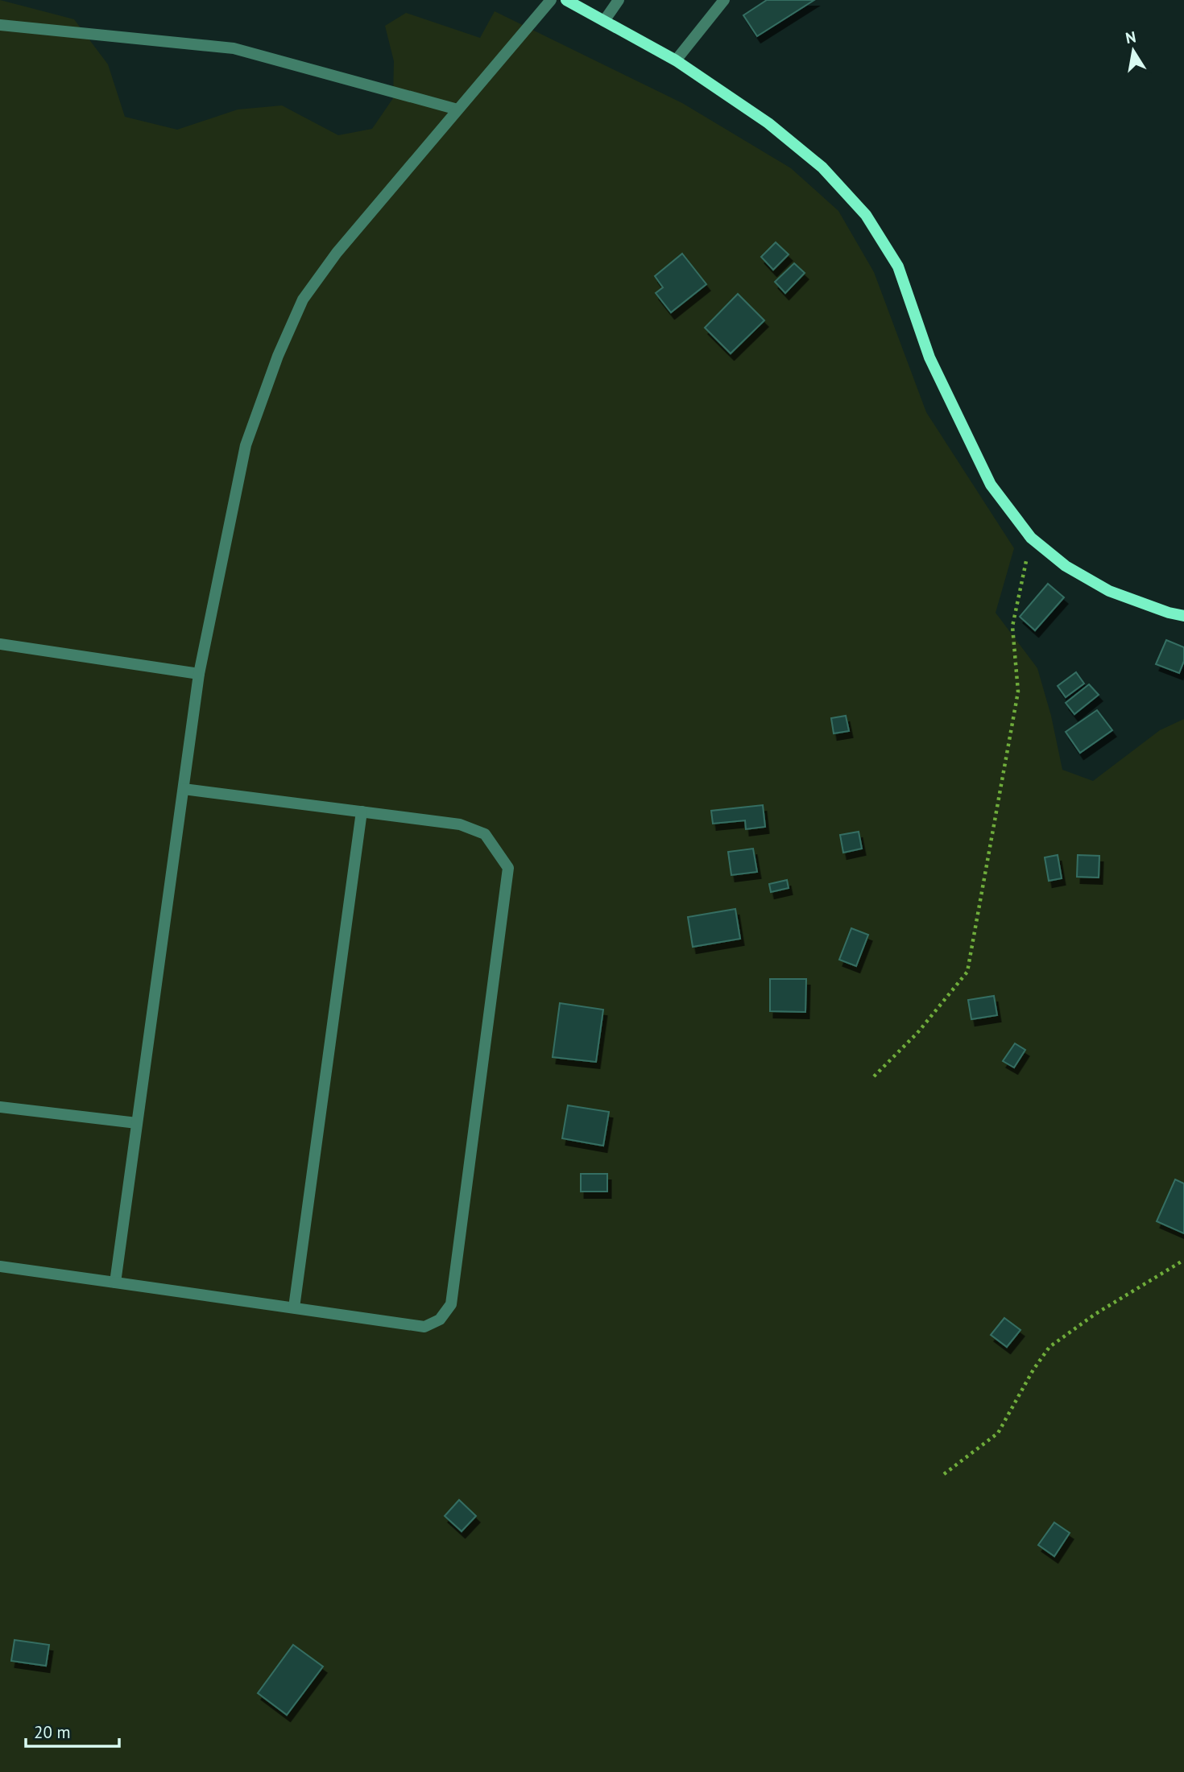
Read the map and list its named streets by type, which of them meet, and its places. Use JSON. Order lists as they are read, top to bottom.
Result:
{
  "scale_bar": "20 m",
  "north": "top"
}
